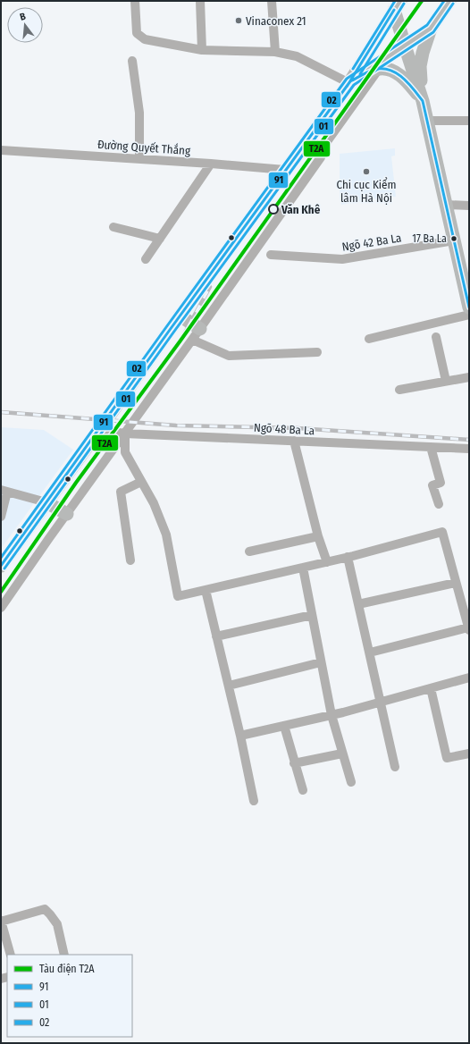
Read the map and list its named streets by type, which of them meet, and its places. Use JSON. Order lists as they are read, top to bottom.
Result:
{
  "streets": {
    "street": ["Đường Quyết Thắng", "Ngõ 42 Ba La", "Ngõ 48 Ba La"]
  },
  "places": [
    "Vinaconex 21",
    "Chi cục Kiểm lâm Hà Nội",
    "Văn Khê",
    "17 Ba La"
  ],
  "lines": [
    "metro line T2A",
    "transit line 02",
    "transit line 01",
    "transit line 91"
  ],
  "legend": [
    "Tàu điện T2A",
    "91",
    "01",
    "02"
  ],
  "north": "top"
}
